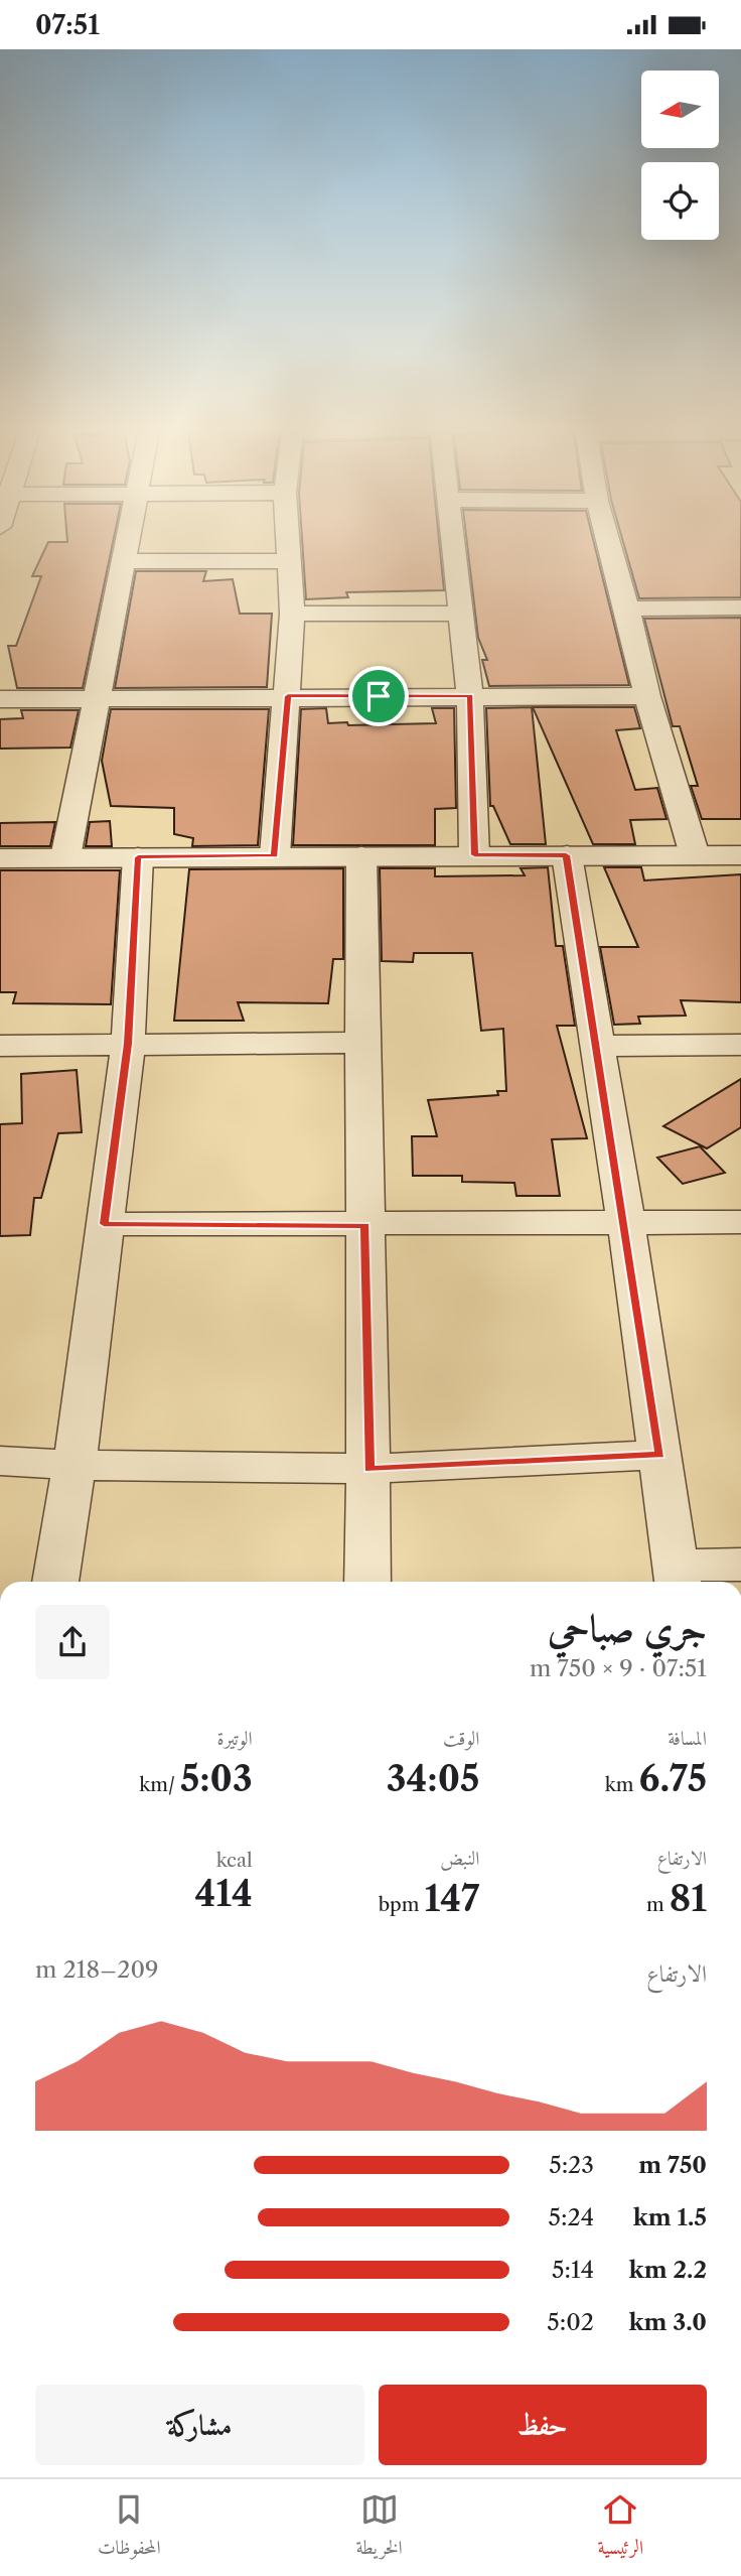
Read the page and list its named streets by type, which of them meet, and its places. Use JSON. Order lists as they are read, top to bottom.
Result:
{
  "north": "left",
  "page": {
    "status": "07:51",
    "heading": ["جري صباحي", "07:51 · 9 × 750 m"],
    "stats": [
      ["المسافة", "6.75 km"],
      ["الوقت", "34:05"],
      ["الوتيرة", "5:03 /km"],
      ["الارتفاع", "81 m"],
      ["النبض", "147 bpm"],
      ["kcal", "414"]
    ],
    "chart": ["الارتفاع", "209–218 m"],
    "list": [
      {
        "name": "750 m",
        "note": "5:23"
      },
      {
        "name": "1.5 km",
        "note": "5:24"
      },
      {
        "name": "2.2 km",
        "note": "5:14"
      },
      {
        "name": "3.0 km",
        "note": "5:02"
      }
    ],
    "buttons": ["حفظ", "مشاركة"],
    "tabs": ["الرئيسية", "الخريطة", "المحفوظات"]
  }
}
